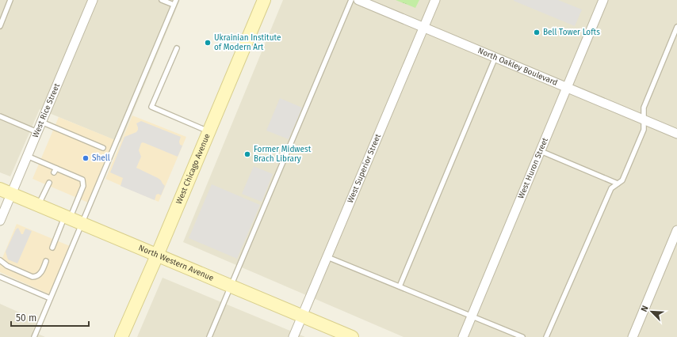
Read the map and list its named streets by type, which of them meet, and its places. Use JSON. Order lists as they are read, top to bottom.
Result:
{
  "streets": {
    "main road": ["West Chicago Avenue", "North Western Avenue"],
    "street": [
      "North Oakley Boulevard",
      "West Rice Street",
      "West Superior Street",
      "West Huron Street"
    ]
  },
  "crossings": [
    ["North Oakley Boulevard", "West Superior Street"],
    ["North Oakley Boulevard", "West Huron Street"],
    ["West Rice Street", "North Western Avenue"],
    ["West Chicago Avenue", "North Western Avenue"],
    ["West Superior Street", "North Western Avenue"]
  ],
  "places": [
    "Bell Tower Lofts",
    "Ukrainian Institute of Modern Art",
    "Former Midwest Brach Library",
    "Shell"
  ],
  "scale_bar": "50 m",
  "north": "top left"
}
